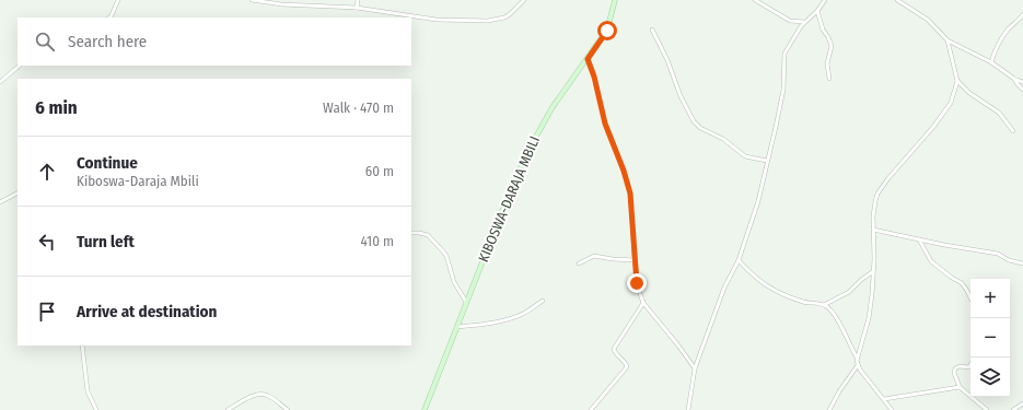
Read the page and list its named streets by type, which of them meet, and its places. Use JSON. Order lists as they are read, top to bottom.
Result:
{
  "streets": {
    "main road": ["KIBOSWA-DARAJA MBILI"]
  },
  "page": {
    "search": "Search here",
    "heading": ["6 min", "Walk · 470 m"],
    "list": [
      ["Continue", "Kiboswa-Daraja Mbili", "60 m"],
      ["Turn left", "410 m"],
      "Arrive at destination"
    ],
    "map_buttons": ["+", "−"]
  }
}
